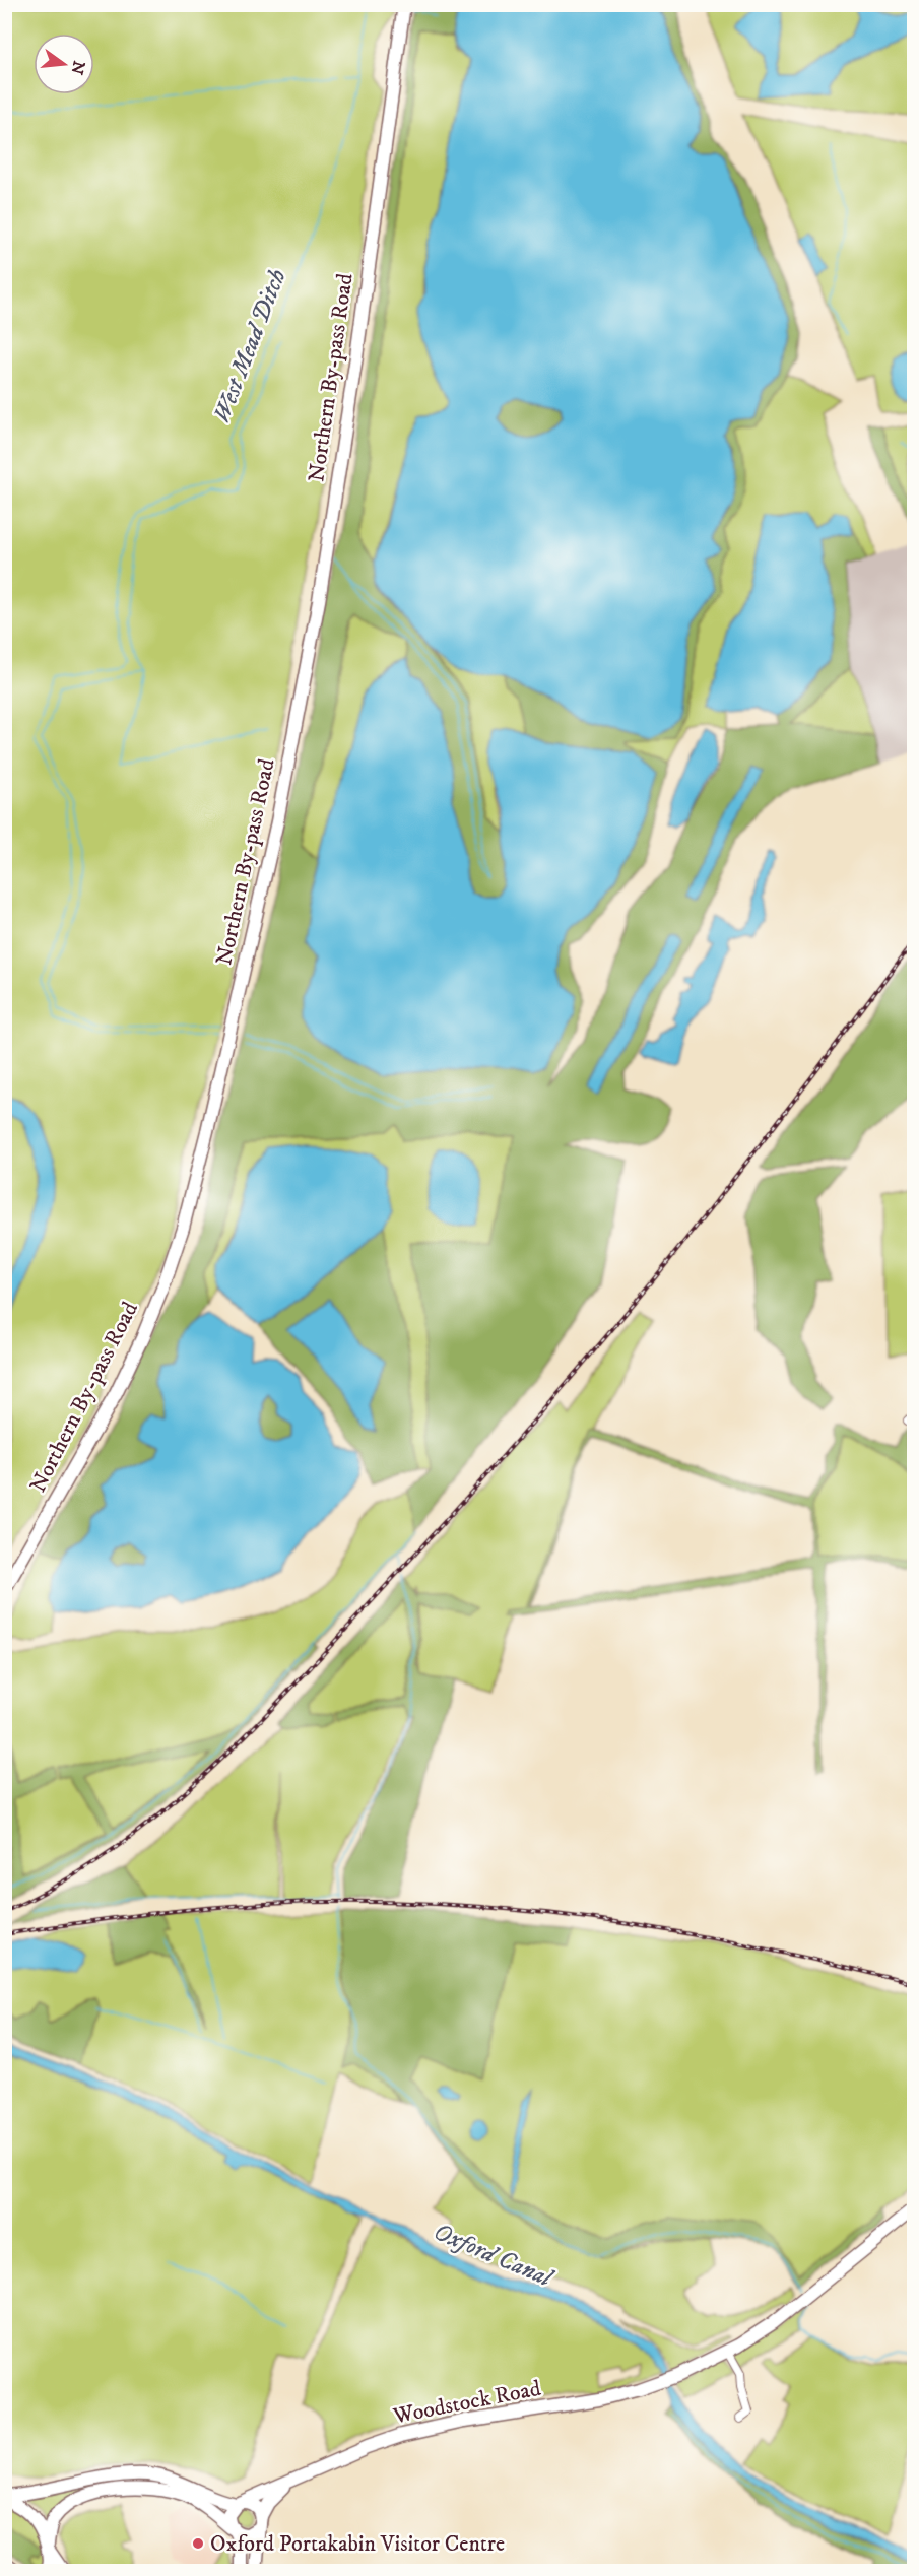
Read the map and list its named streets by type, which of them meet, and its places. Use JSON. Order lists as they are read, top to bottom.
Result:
{
  "streets": {
    "main road": ["Northern By-pass Road", "Woodstock Road"]
  },
  "water": ["West Mead Ditch", "Oxford Canal"],
  "places": ["Oxford Portakabin Visitor Centre"],
  "north": "right"
}
